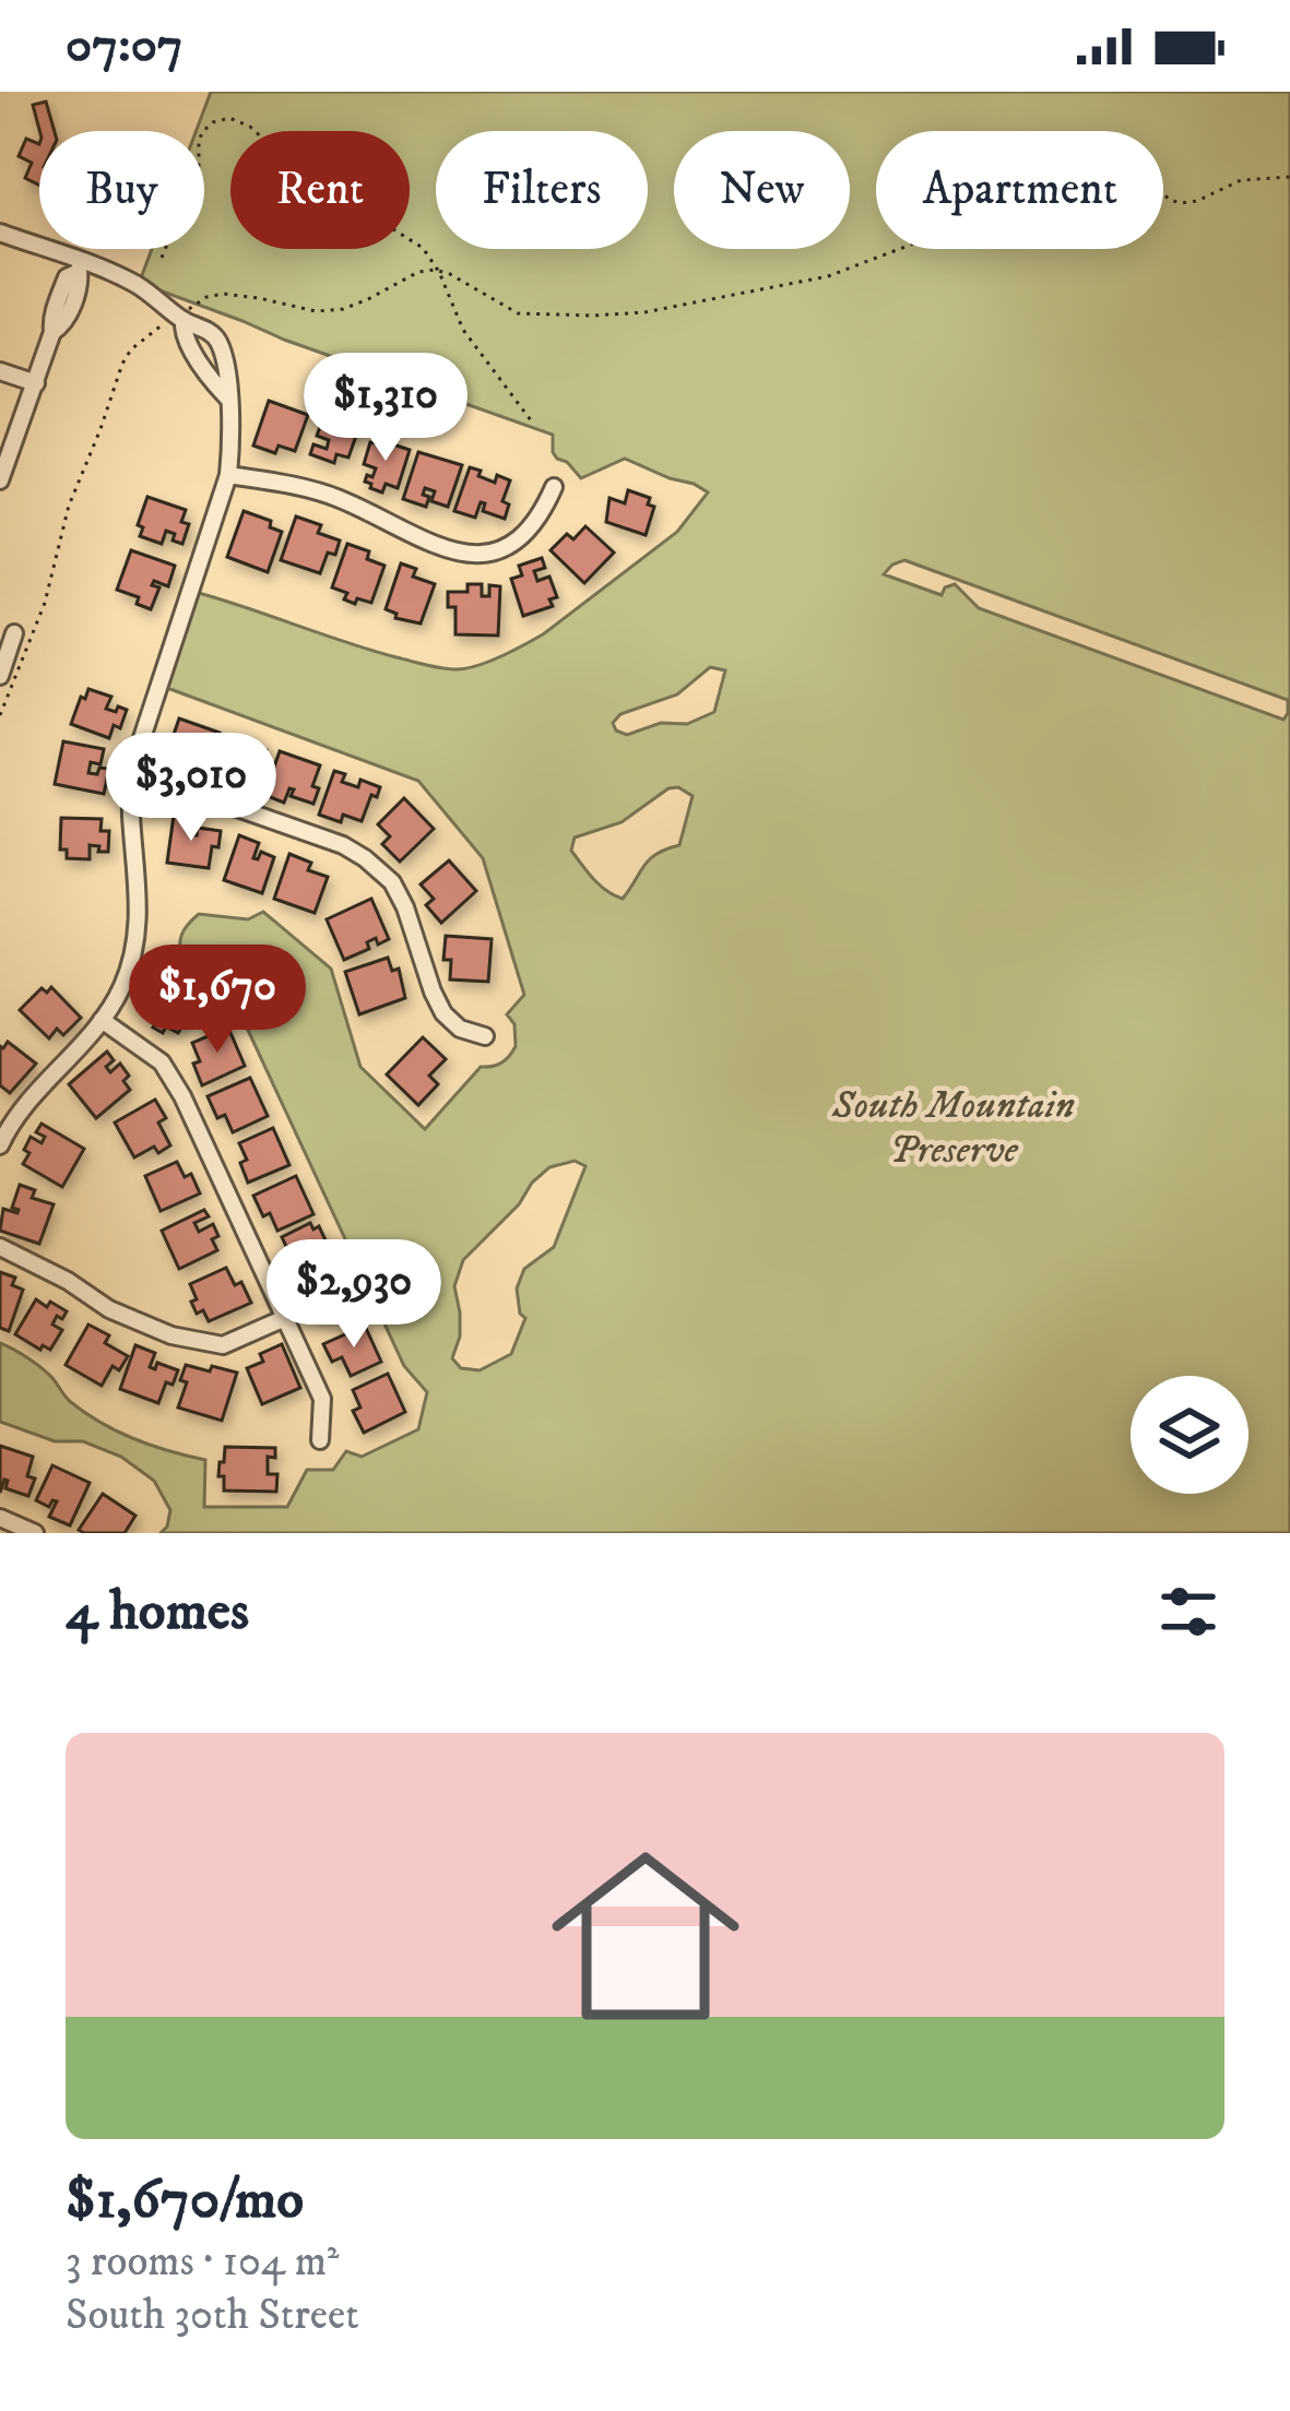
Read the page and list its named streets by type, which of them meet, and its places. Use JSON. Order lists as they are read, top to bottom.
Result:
{
  "parks": ["South Mountain Preserve"],
  "page": {
    "status": "07:07",
    "chip": [
      "Buy",
      "Rent",
      "Filters",
      "New",
      "Apartment"
    ],
    "price": [
      "$1,310",
      "$3,010",
      "$1,670",
      "$2,930"
    ],
    "heading": "4 homes",
    "list": [
      {
        "name": "$1,670/mo",
        "note": "3 rooms · 104 m² · South 30th Street"
      }
    ]
  }
}
